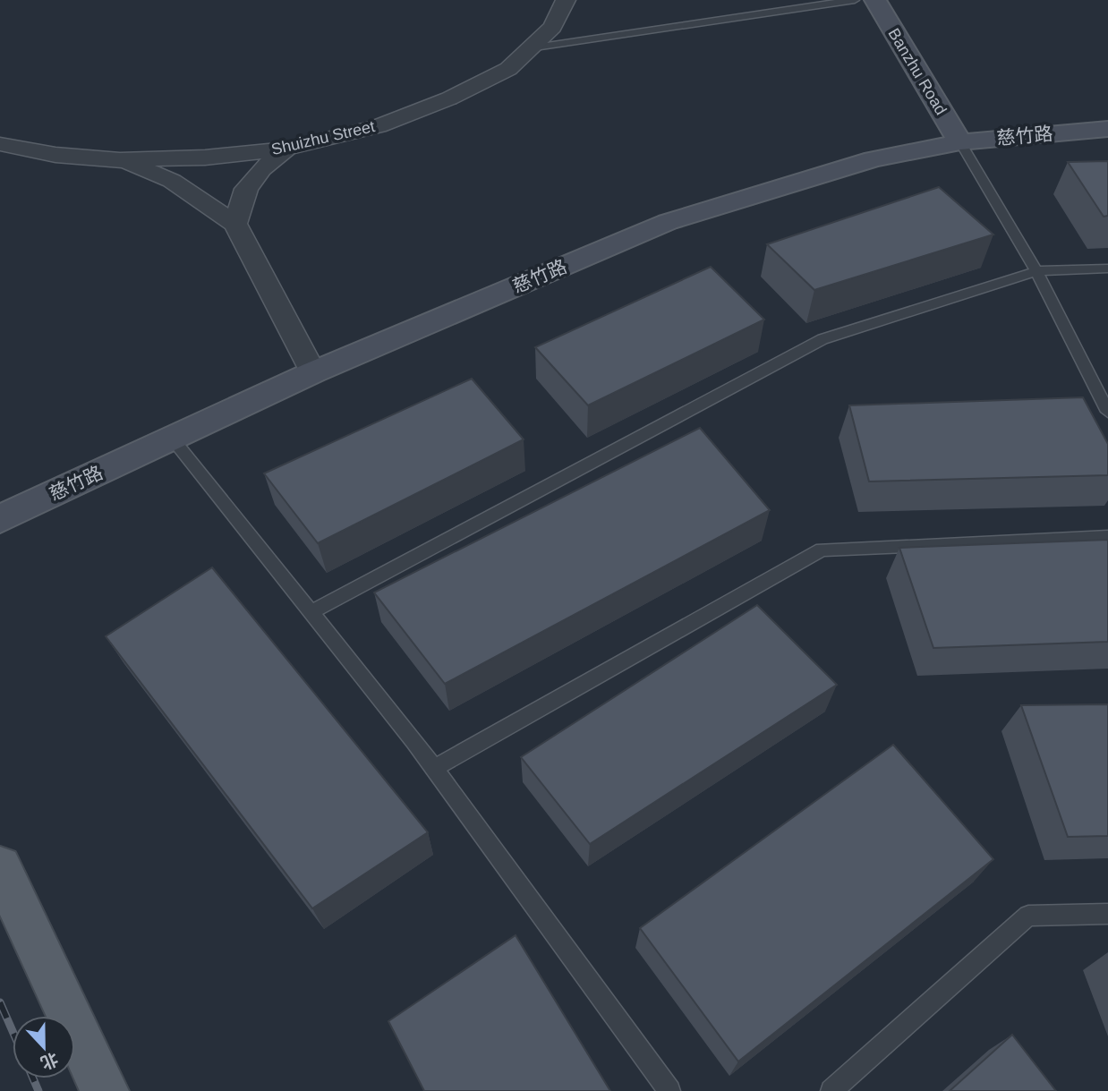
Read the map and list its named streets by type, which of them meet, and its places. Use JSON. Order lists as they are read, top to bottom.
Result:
{
  "streets": {
    "street": ["Banzhu Road", "慈竹路", "Shuizhu Street"]
  },
  "crossings": [
    ["Banzhu Road", "慈竹路"]
  ],
  "north": "bottom"
}
